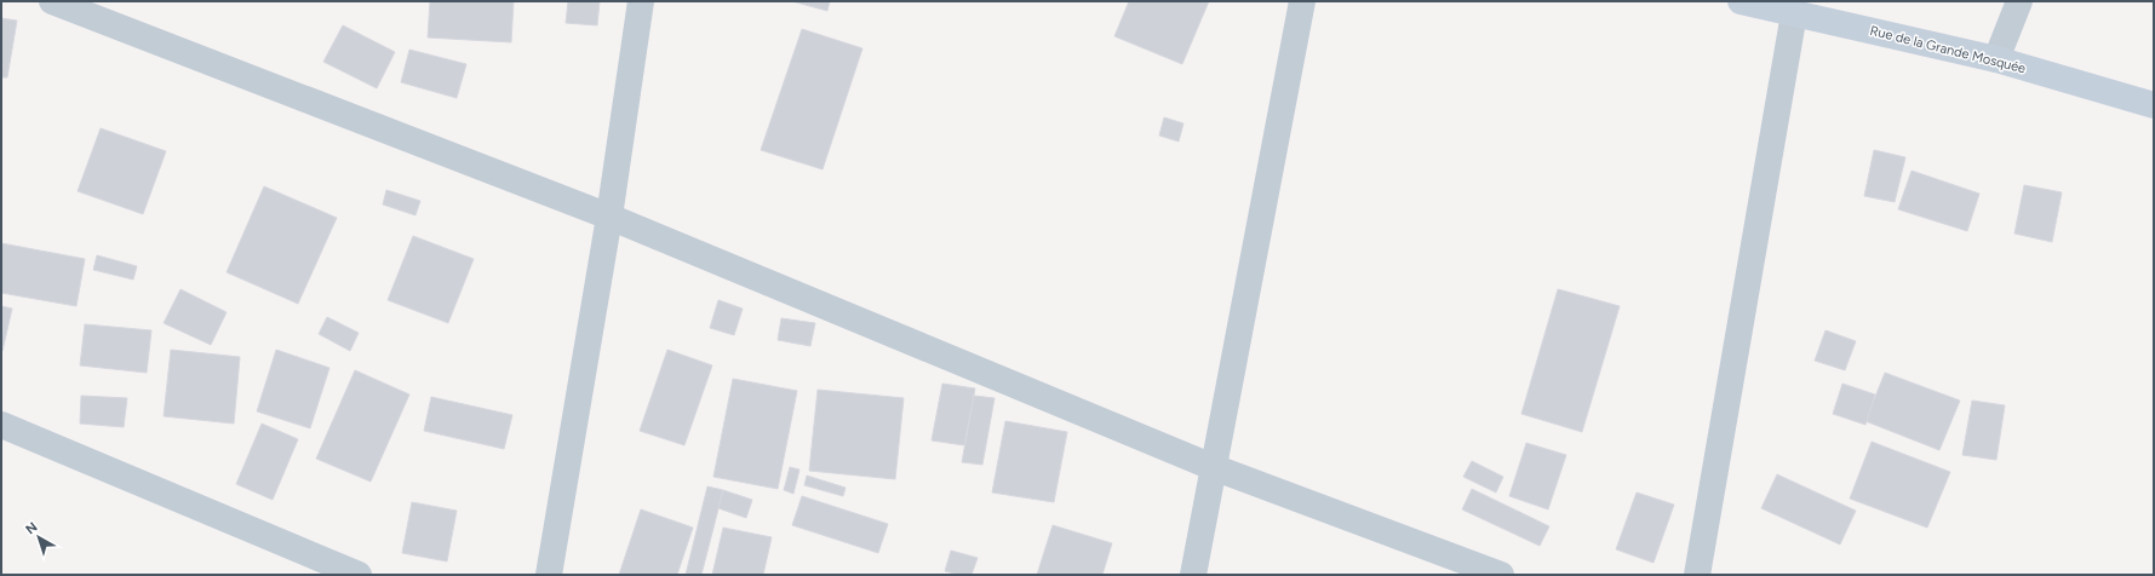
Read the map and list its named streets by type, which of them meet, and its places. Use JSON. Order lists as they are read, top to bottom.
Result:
{
  "streets": {
    "street": ["Rue de la Grande Mosquée"]
  },
  "north": "top left"
}
